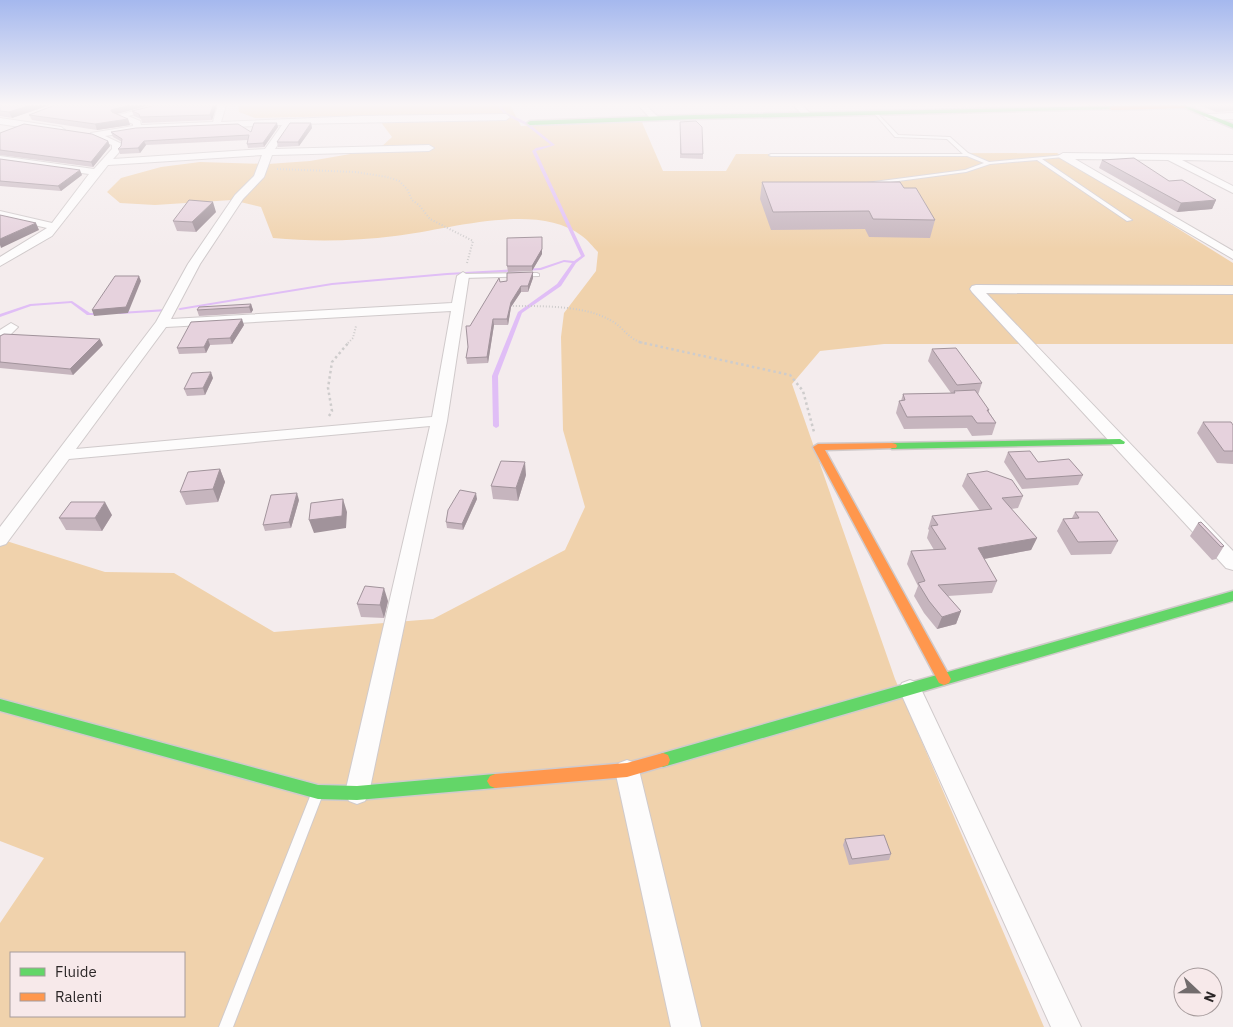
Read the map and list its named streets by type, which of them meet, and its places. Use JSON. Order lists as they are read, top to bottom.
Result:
{
  "legend": ["Fluide", "Ralenti"],
  "north": "right"
}
